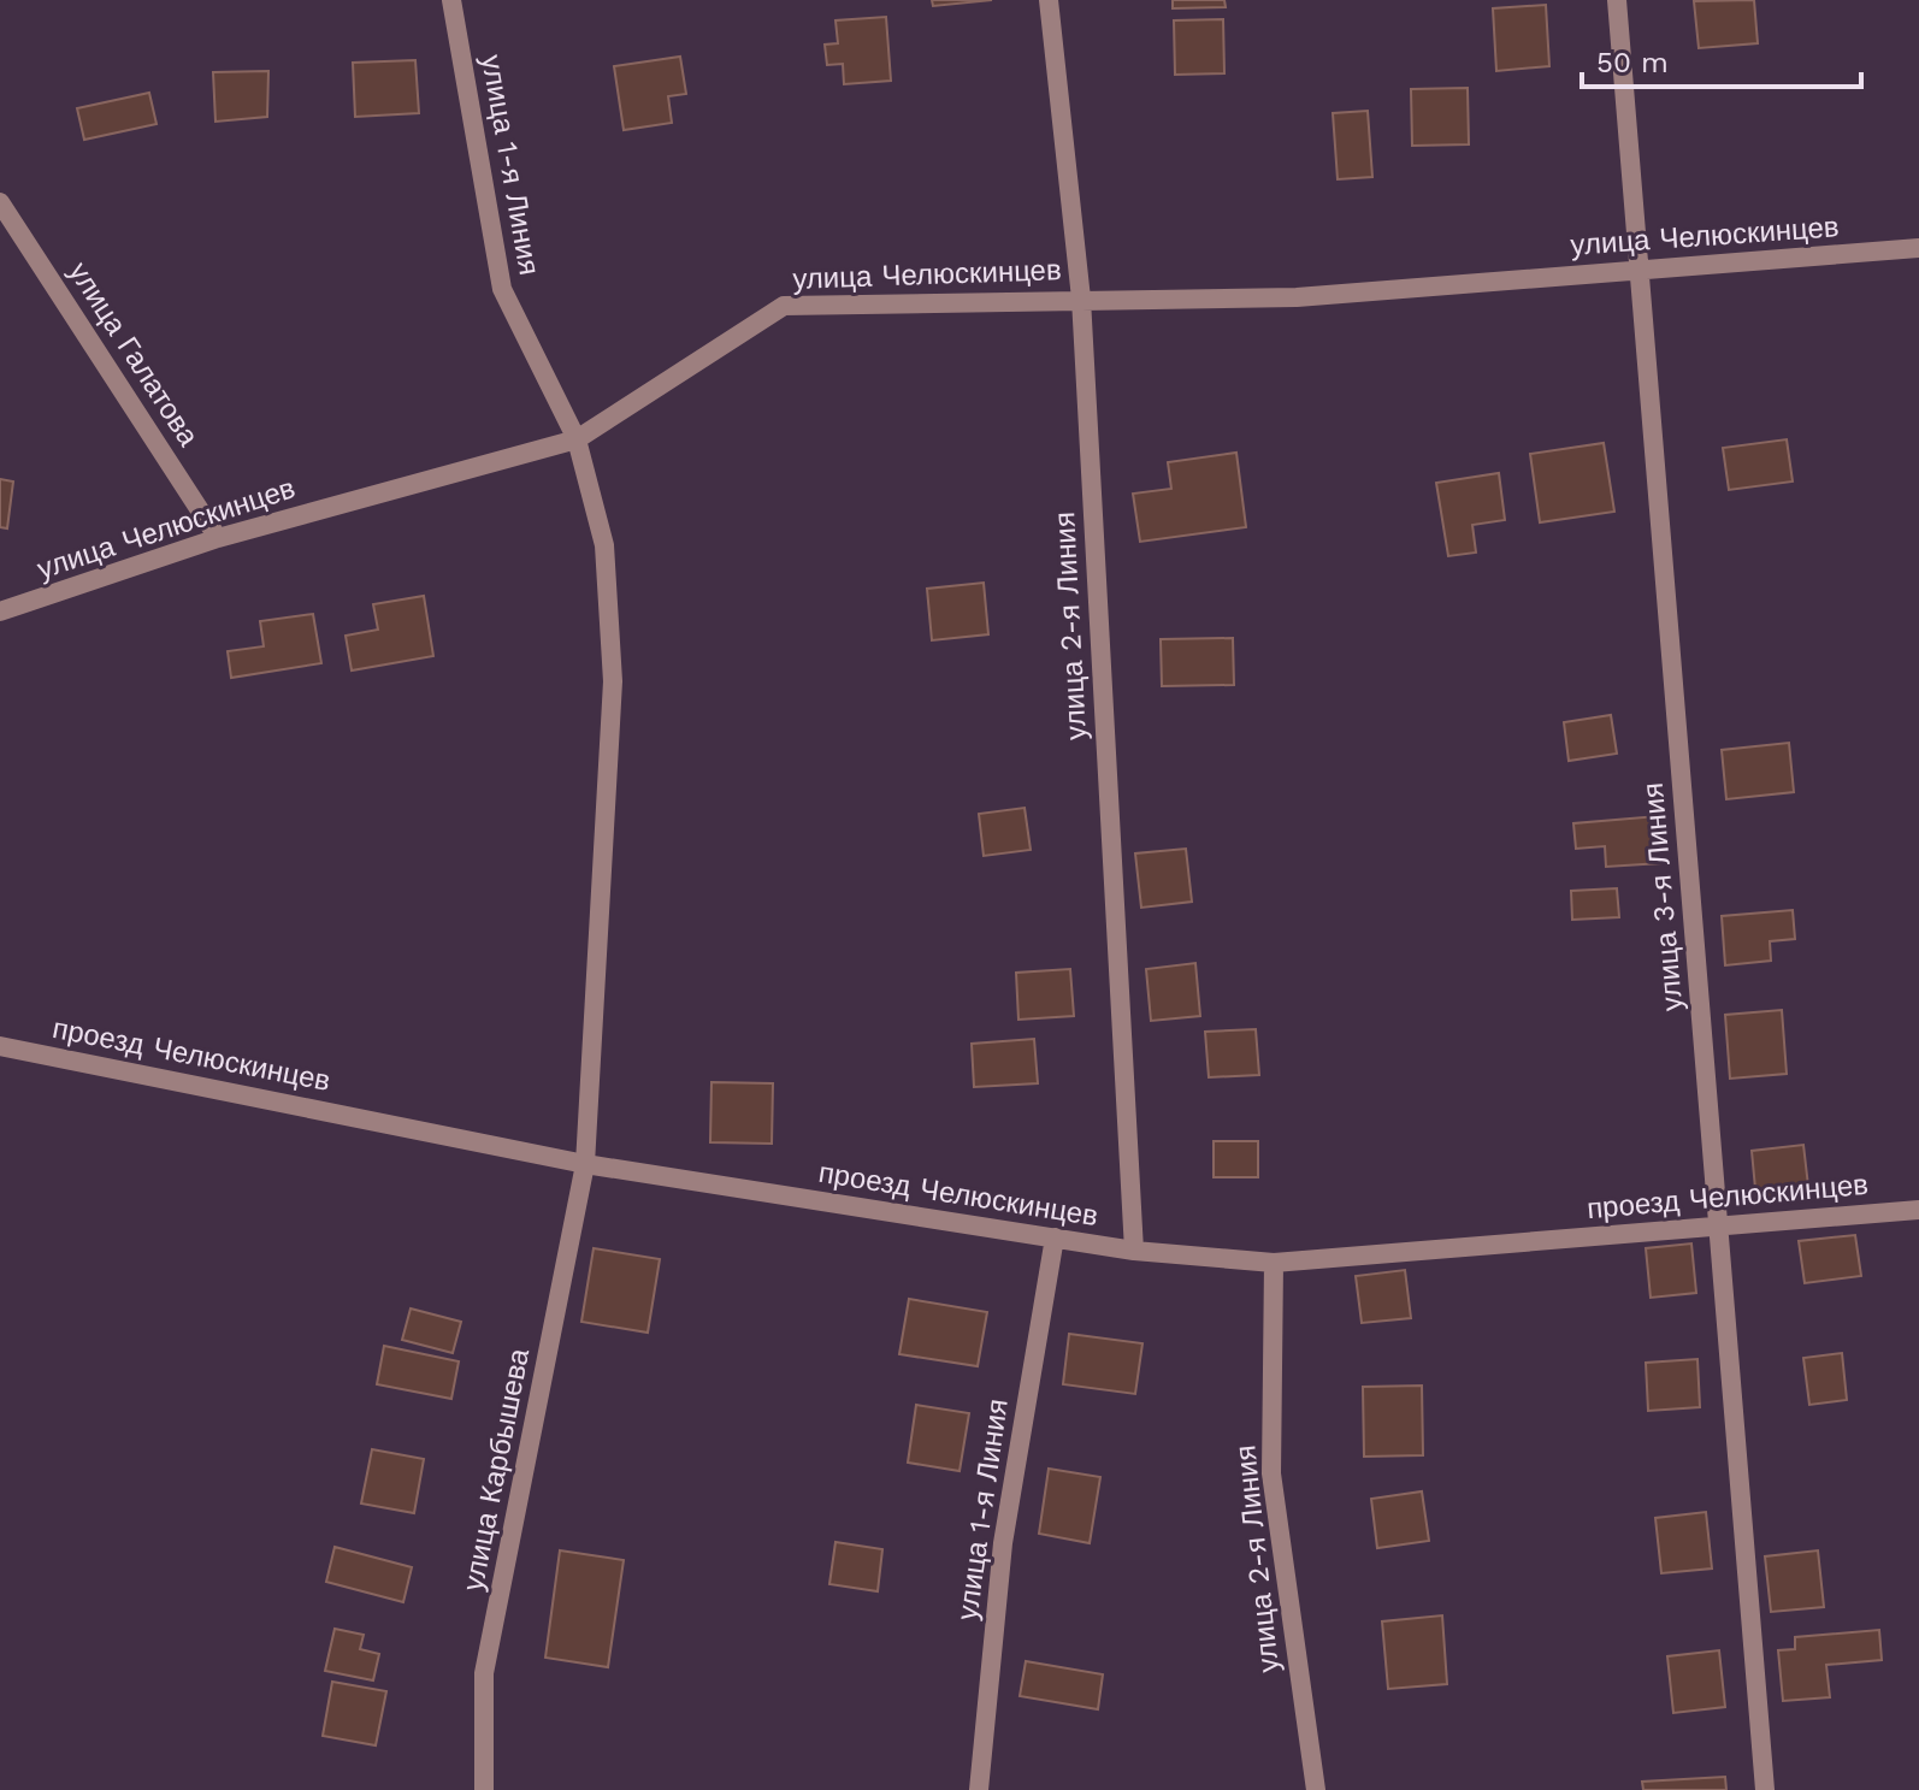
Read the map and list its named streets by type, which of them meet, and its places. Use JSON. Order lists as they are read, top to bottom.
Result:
{
  "streets": {
    "street": [
      "улица 1-я Линия",
      "улица Челюскинцев",
      "улица Галатова",
      "улица 2-я Линия",
      "улица 3-я Линия",
      "проезд Челюскинцев",
      "улица Карбышева"
    ]
  },
  "crossings": [
    ["улица 1-я Линия", "улица Челюскинцев"],
    ["улица 1-я Линия", "проезд Челюскинцев"],
    ["улица 1-я Линия", "улица Карбышева"],
    ["улица Челюскинцев", "улица Галатова"],
    ["улица Челюскинцев", "улица 2-я Линия"],
    ["улица Челюскинцев", "улица 3-я Линия"],
    ["улица 2-я Линия", "проезд Челюскинцев"],
    ["улица 3-я Линия", "проезд Челюскинцев"],
    ["проезд Челюскинцев", "улица Карбышева"]
  ],
  "scale_bar": "50 m"
}
